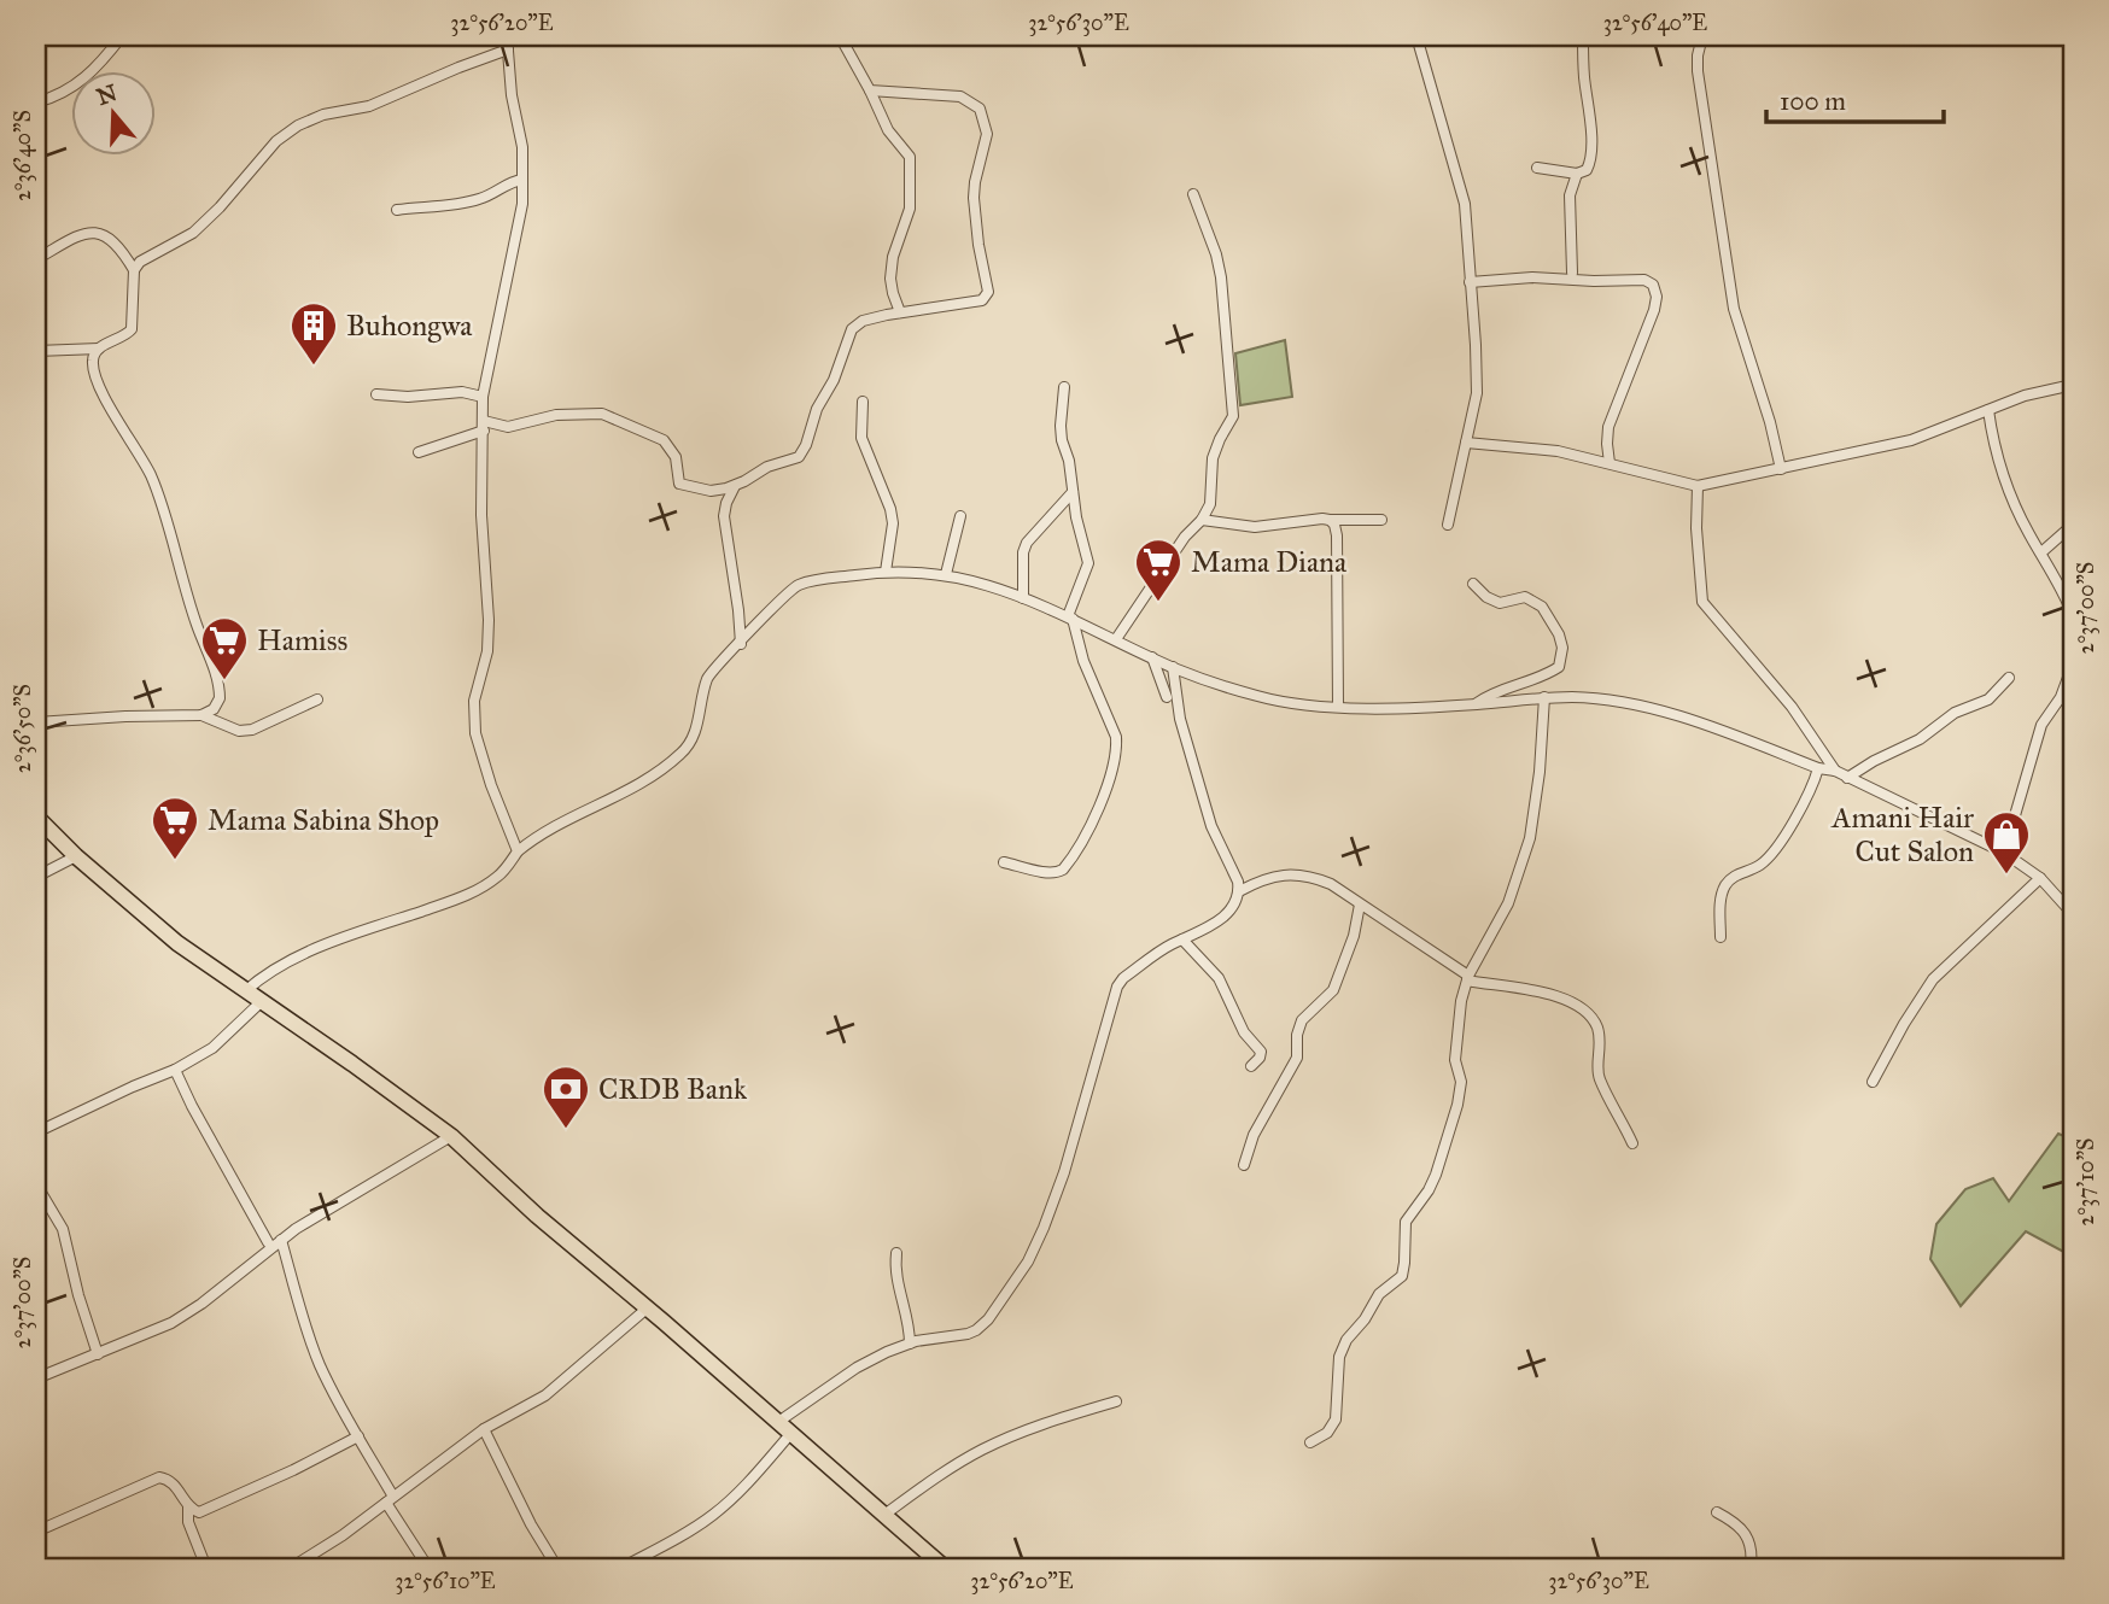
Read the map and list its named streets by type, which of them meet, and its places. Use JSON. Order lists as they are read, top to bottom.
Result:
{
  "places": {
    "building": ["Buhongwa"],
    "supermarket": ["Mama Diana", "Hamiss", "Mama Sabina Shop"],
    "shop": ["Amani Hair Cut Salon"],
    "bank": ["CRDB Bank"]
  },
  "scale_bar": "100 m",
  "north": "top",
  "coordinates": [
    "32°56'20\"E",
    "32°56'30\"E",
    "32°56'40\"E",
    "2°36'40\"S",
    "2°37'00\"S",
    "2°36'50\"S",
    "2°37'10\"S",
    "32°56'10\"E"
  ]
}
